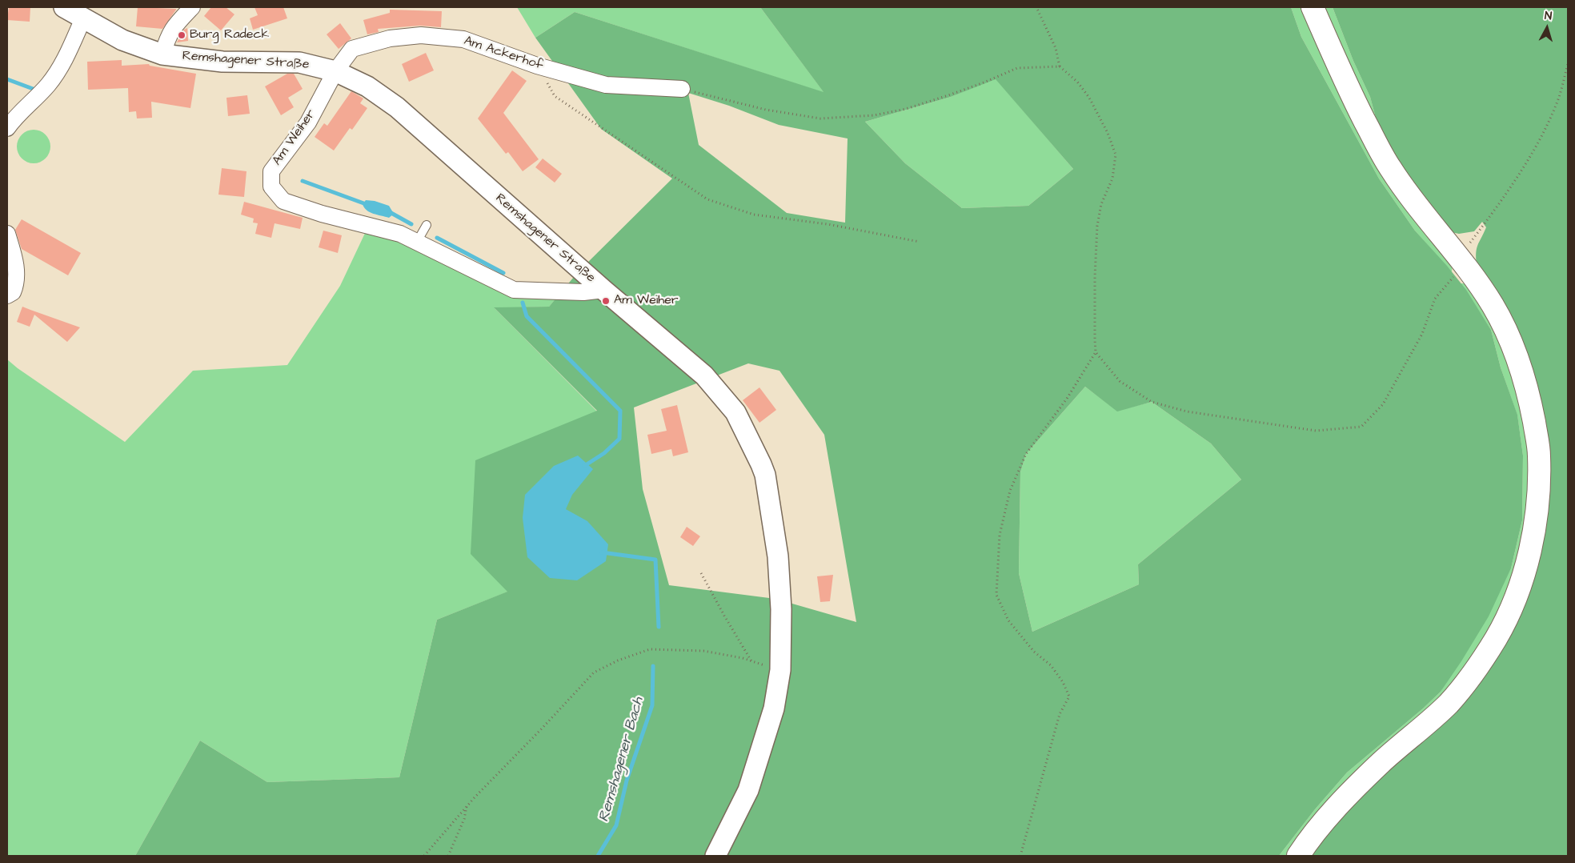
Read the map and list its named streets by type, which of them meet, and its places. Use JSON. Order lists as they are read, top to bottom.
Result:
{
  "streets": {
    "street": ["Am Ackerhof", "Remshagener Straße", "Am Weiher"]
  },
  "crossings": [
    ["Am Ackerhof", "Remshagener Straße"],
    ["Am Ackerhof", "Am Weiher"],
    ["Remshagener Straße", "Am Weiher"]
  ],
  "water": ["Remshagener Bach"],
  "places": ["Burg Radeck", "Am Weiher"],
  "north": "top"
}
